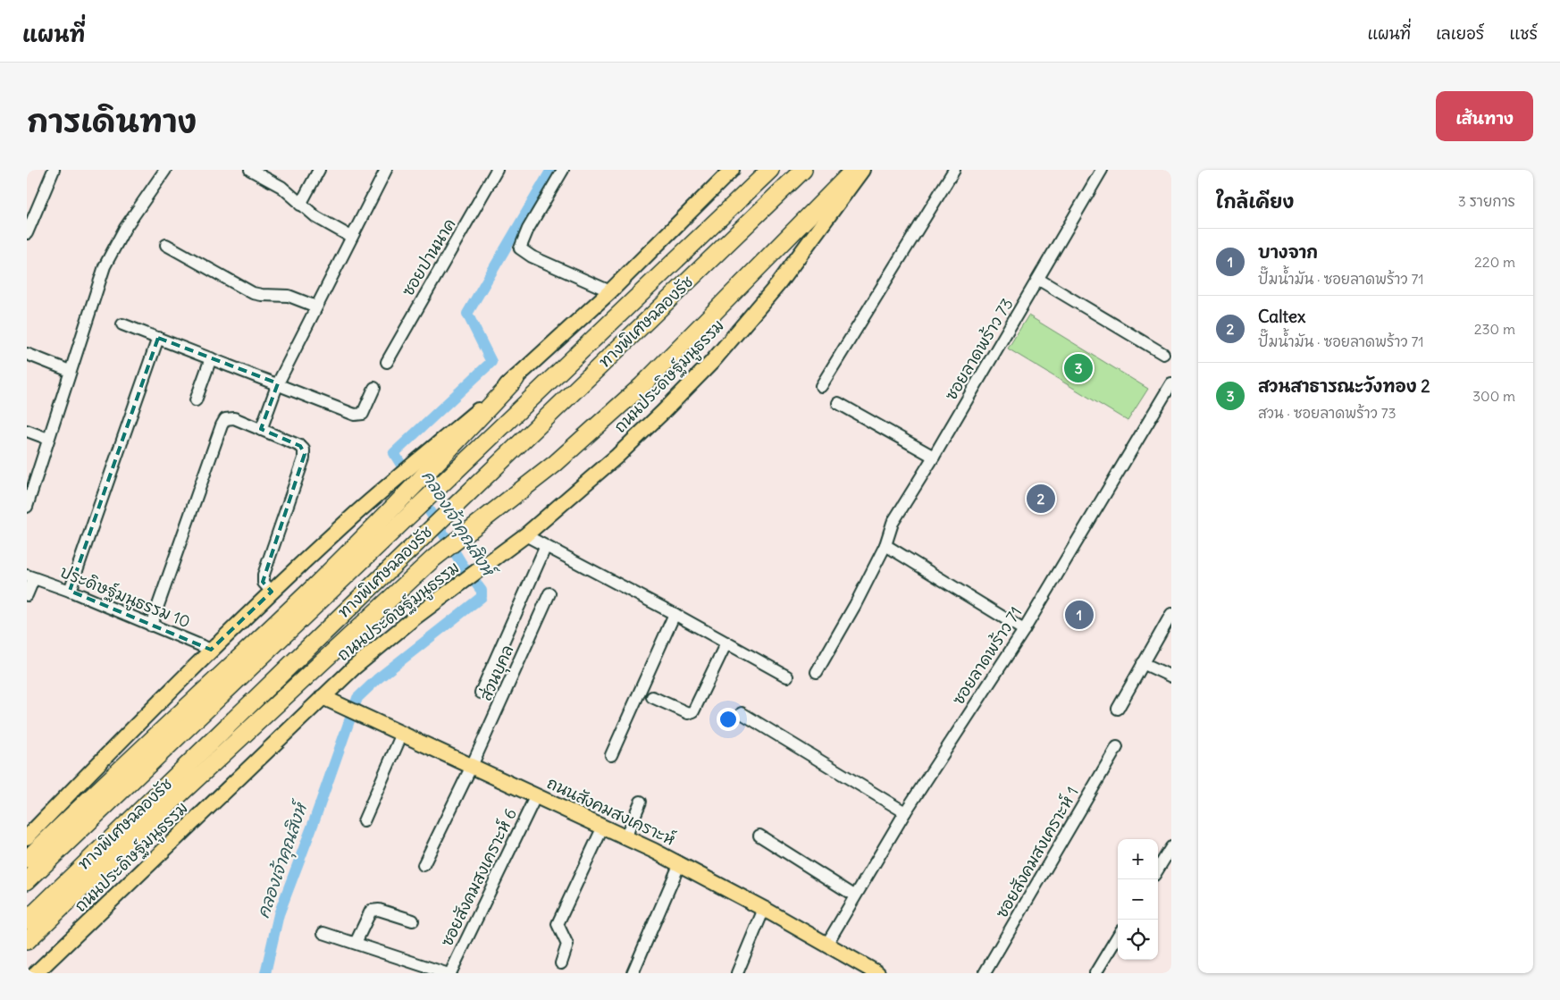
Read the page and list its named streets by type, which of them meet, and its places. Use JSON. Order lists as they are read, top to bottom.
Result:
{
  "streets": {
    "highway": ["ทางพิเศษฉลองรัช"],
    "main road": ["ถนนประดิษฐ์มนูธรรม", "ถนนสังคมสงเคราะห์"],
    "street": [
      "ซอยปานนาค",
      "ซอยลาดพร้าว 73",
      "ประดิษฐ์มนูธรรม 10",
      "ซอยลาดพร้าว 71",
      "ส่วนบุคล",
      "ซอยสังคมสงเคราะห์ 1",
      "ซอยสังคมสงเคราะห์ 6"
    ]
  },
  "crossings": [
    ["ถนนประดิษฐ์มนูธรรม", "ถนนสังคมสงเคราะห์"],
    ["ซอยลาดพร้าว 71", "ถนนสังคมสงเคราะห์"],
    ["ส่วนบุคล", "ถนนสังคมสงเคราะห์"],
    ["ถนนสังคมสงเคราะห์", "ซอยสังคมสงเคราะห์ 6"]
  ],
  "water": ["คลองเจ้าคุณสิงห์"],
  "page": {
    "header": "แผนที่",
    "nav": ["แผนที่", "เลเยอร์", "แชร์"],
    "title": "การเดินทาง",
    "buttons": "เส้นทาง",
    "heading": ["ใกล้เคียง", "3 รายการ"],
    "list": [
      {
        "mark": "1",
        "name": "บางจาก",
        "note": "ปั๊มน้ำมัน · ซอยลาดพร้าว 71",
        "value": "220 m"
      },
      {
        "mark": "2",
        "name": "Caltex",
        "note": "ปั๊มน้ำมัน · ซอยลาดพร้าว 71",
        "value": "230 m"
      },
      {
        "mark": "3",
        "name": "สวนสาธารณะวังทอง 2",
        "note": "สวน · ซอยลาดพร้าว 73",
        "value": "300 m"
      }
    ],
    "pins": ["3", "2", "1"],
    "map_buttons": ["+", "−"]
  }
}
